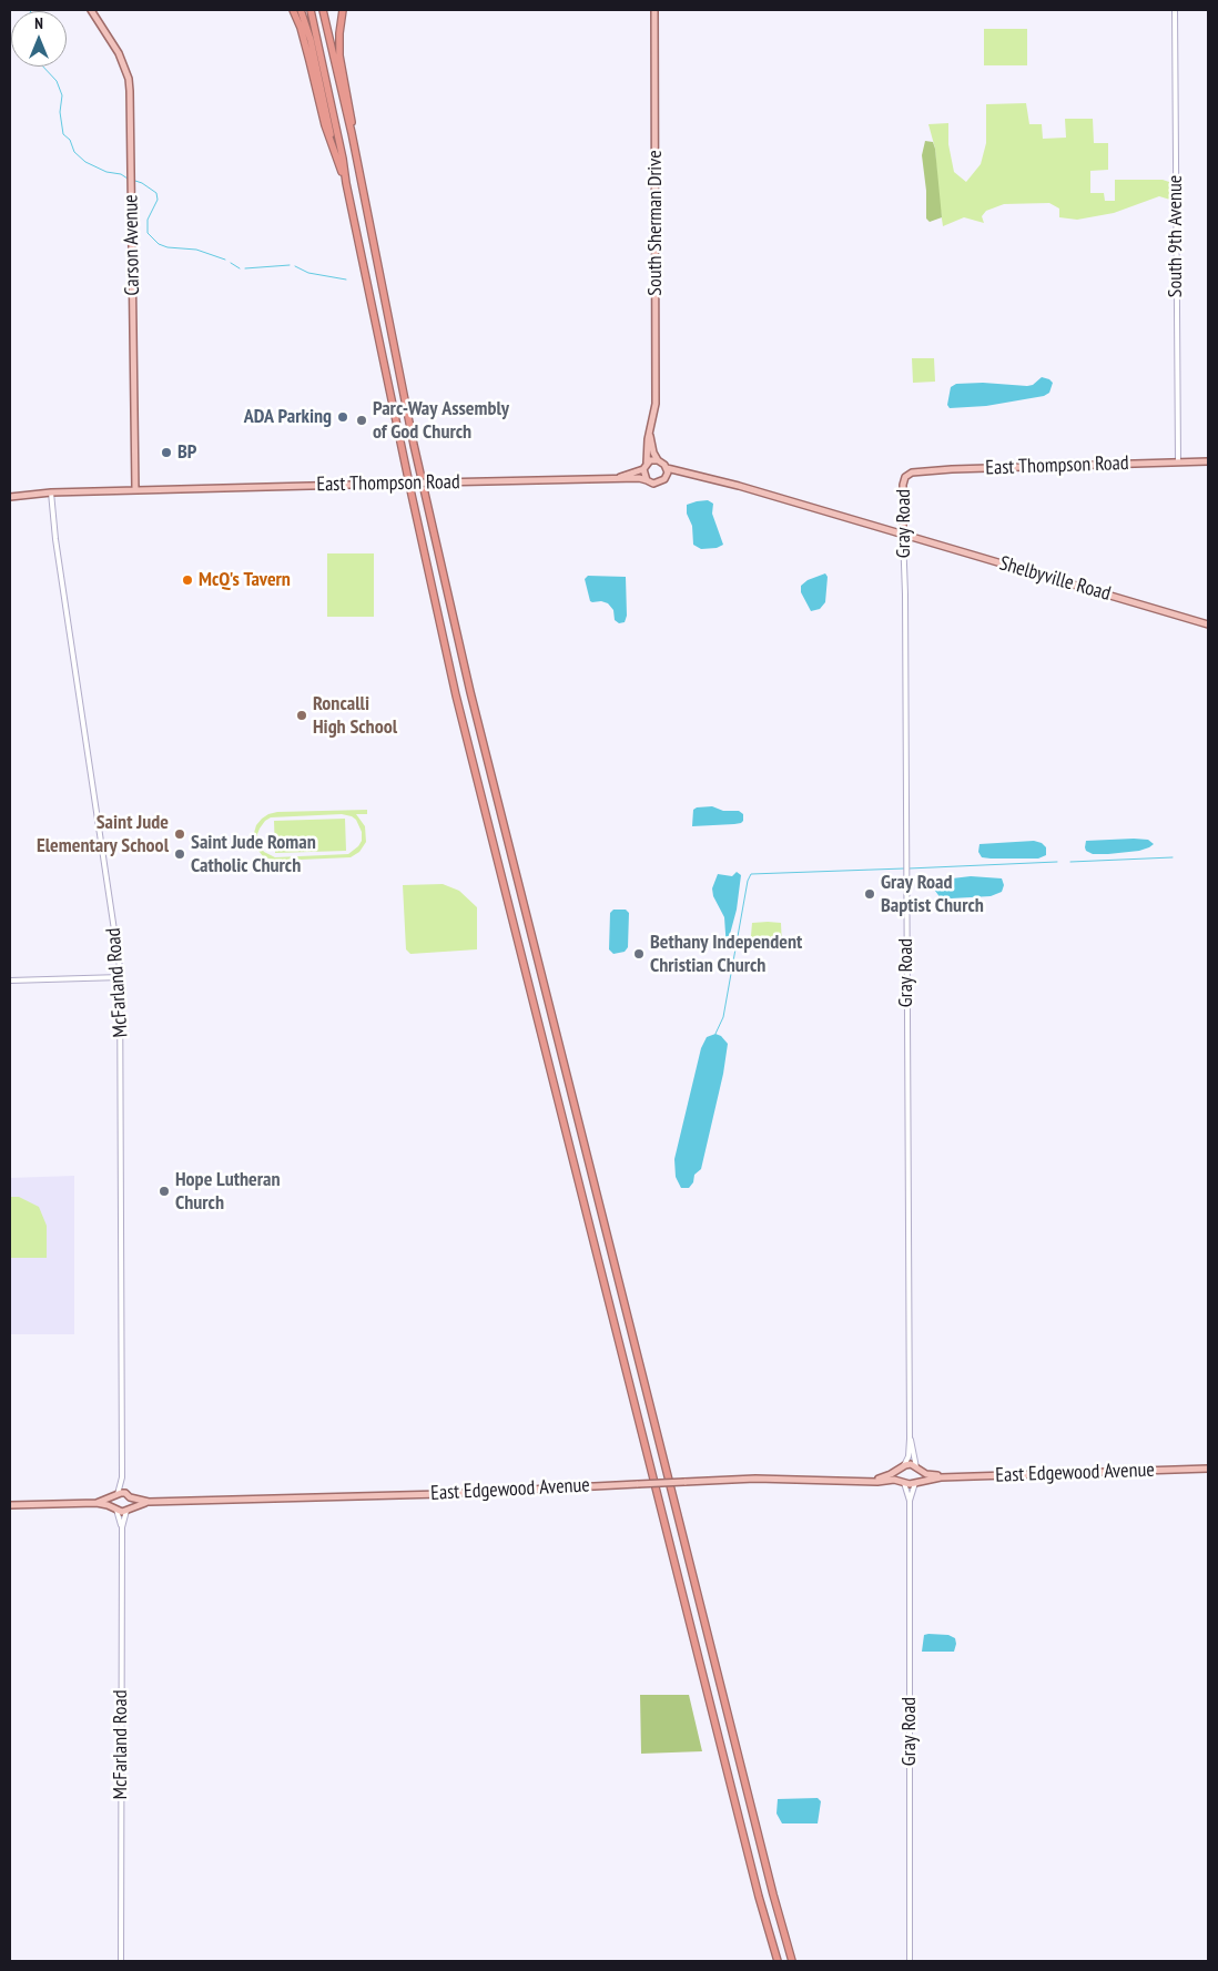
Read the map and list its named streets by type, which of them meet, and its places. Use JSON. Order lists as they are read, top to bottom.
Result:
{
  "streets": {
    "main road": [
      "South Sherman Drive",
      "Carson Avenue",
      "East Thompson Road",
      "Gray Road",
      "Shelbyville Road",
      "East Edgewood Avenue"
    ],
    "street": ["South 9th Avenue", "McFarland Road"]
  },
  "crossings": [
    ["South Sherman Drive", "East Thompson Road"],
    ["South 9th Avenue", "East Thompson Road"],
    ["Carson Avenue", "East Thompson Road"],
    ["East Thompson Road", "Gray Road"],
    ["Gray Road", "Shelbyville Road"],
    ["Gray Road", "East Edgewood Avenue"],
    ["McFarland Road", "East Edgewood Avenue"]
  ],
  "places": [
    "ADA Parking",
    "Parc-Way Assembly of God Church",
    "BP",
    "McQ's Tavern",
    "Roncalli High School",
    "Saint Jude Elementary School",
    "Saint Jude Roman Catholic Church",
    "Gray Road Baptist Church",
    "Bethany Independent Christian Church",
    "Hope Lutheran Church"
  ],
  "north": "top"
}
